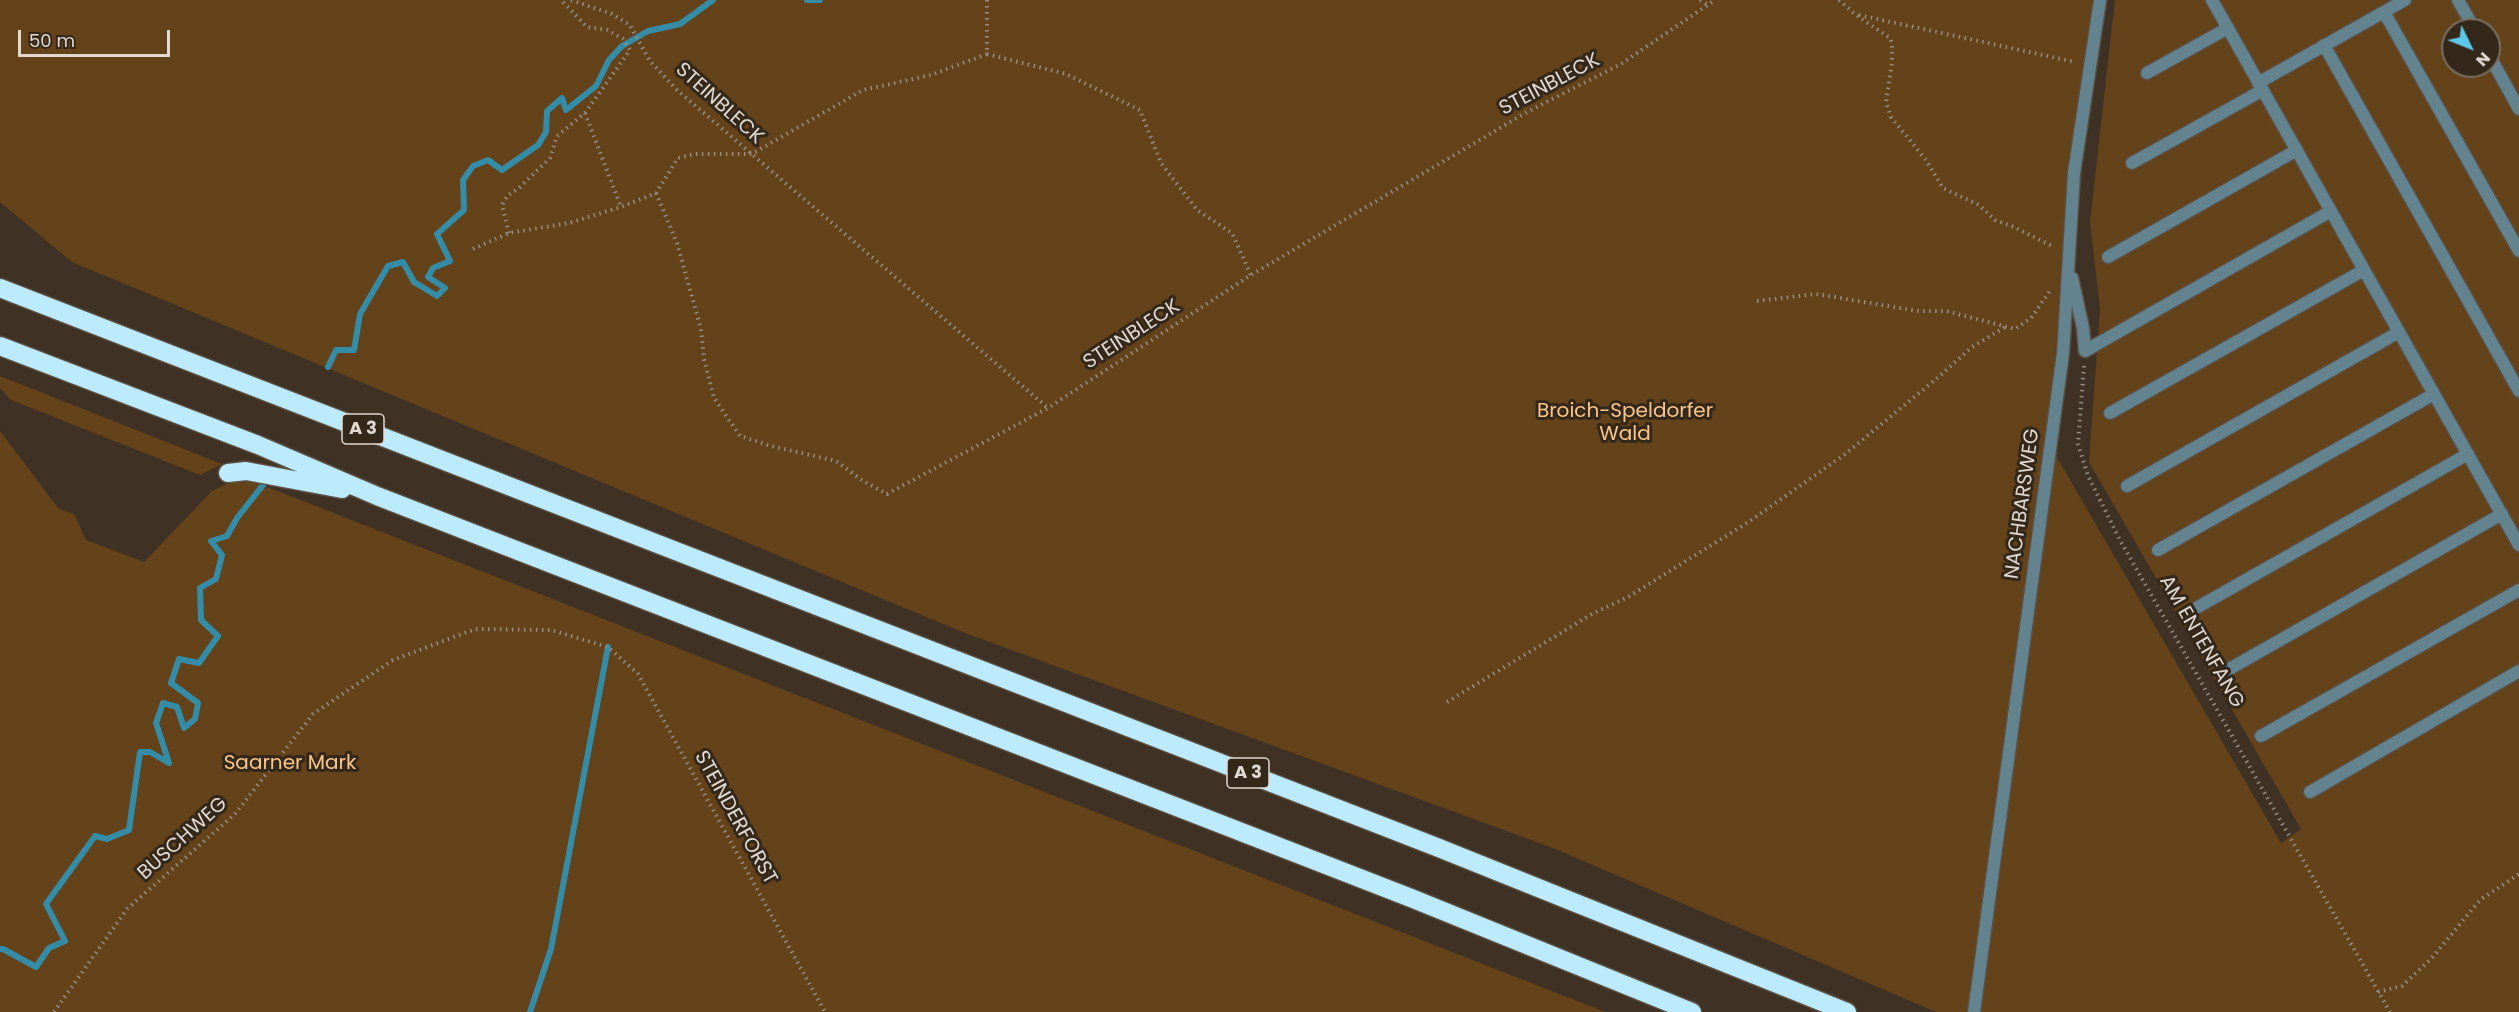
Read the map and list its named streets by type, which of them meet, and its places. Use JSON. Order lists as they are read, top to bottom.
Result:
{
  "streets": {
    "highway": ["A 3"],
    "lane": ["NACHBARSWEG"],
    "path": [
      "STEINBLECK",
      "AM ENTENFANG",
      "STEINDERFORST",
      "BUSCHWEG"
    ]
  },
  "crossings": [
    ["STEINDERFORST", "BUSCHWEG"]
  ],
  "parks": ["Broich-Speldorfer Wald", "Saarner Mark"],
  "scale_bar": "50 m",
  "north": "bottom right"
}
